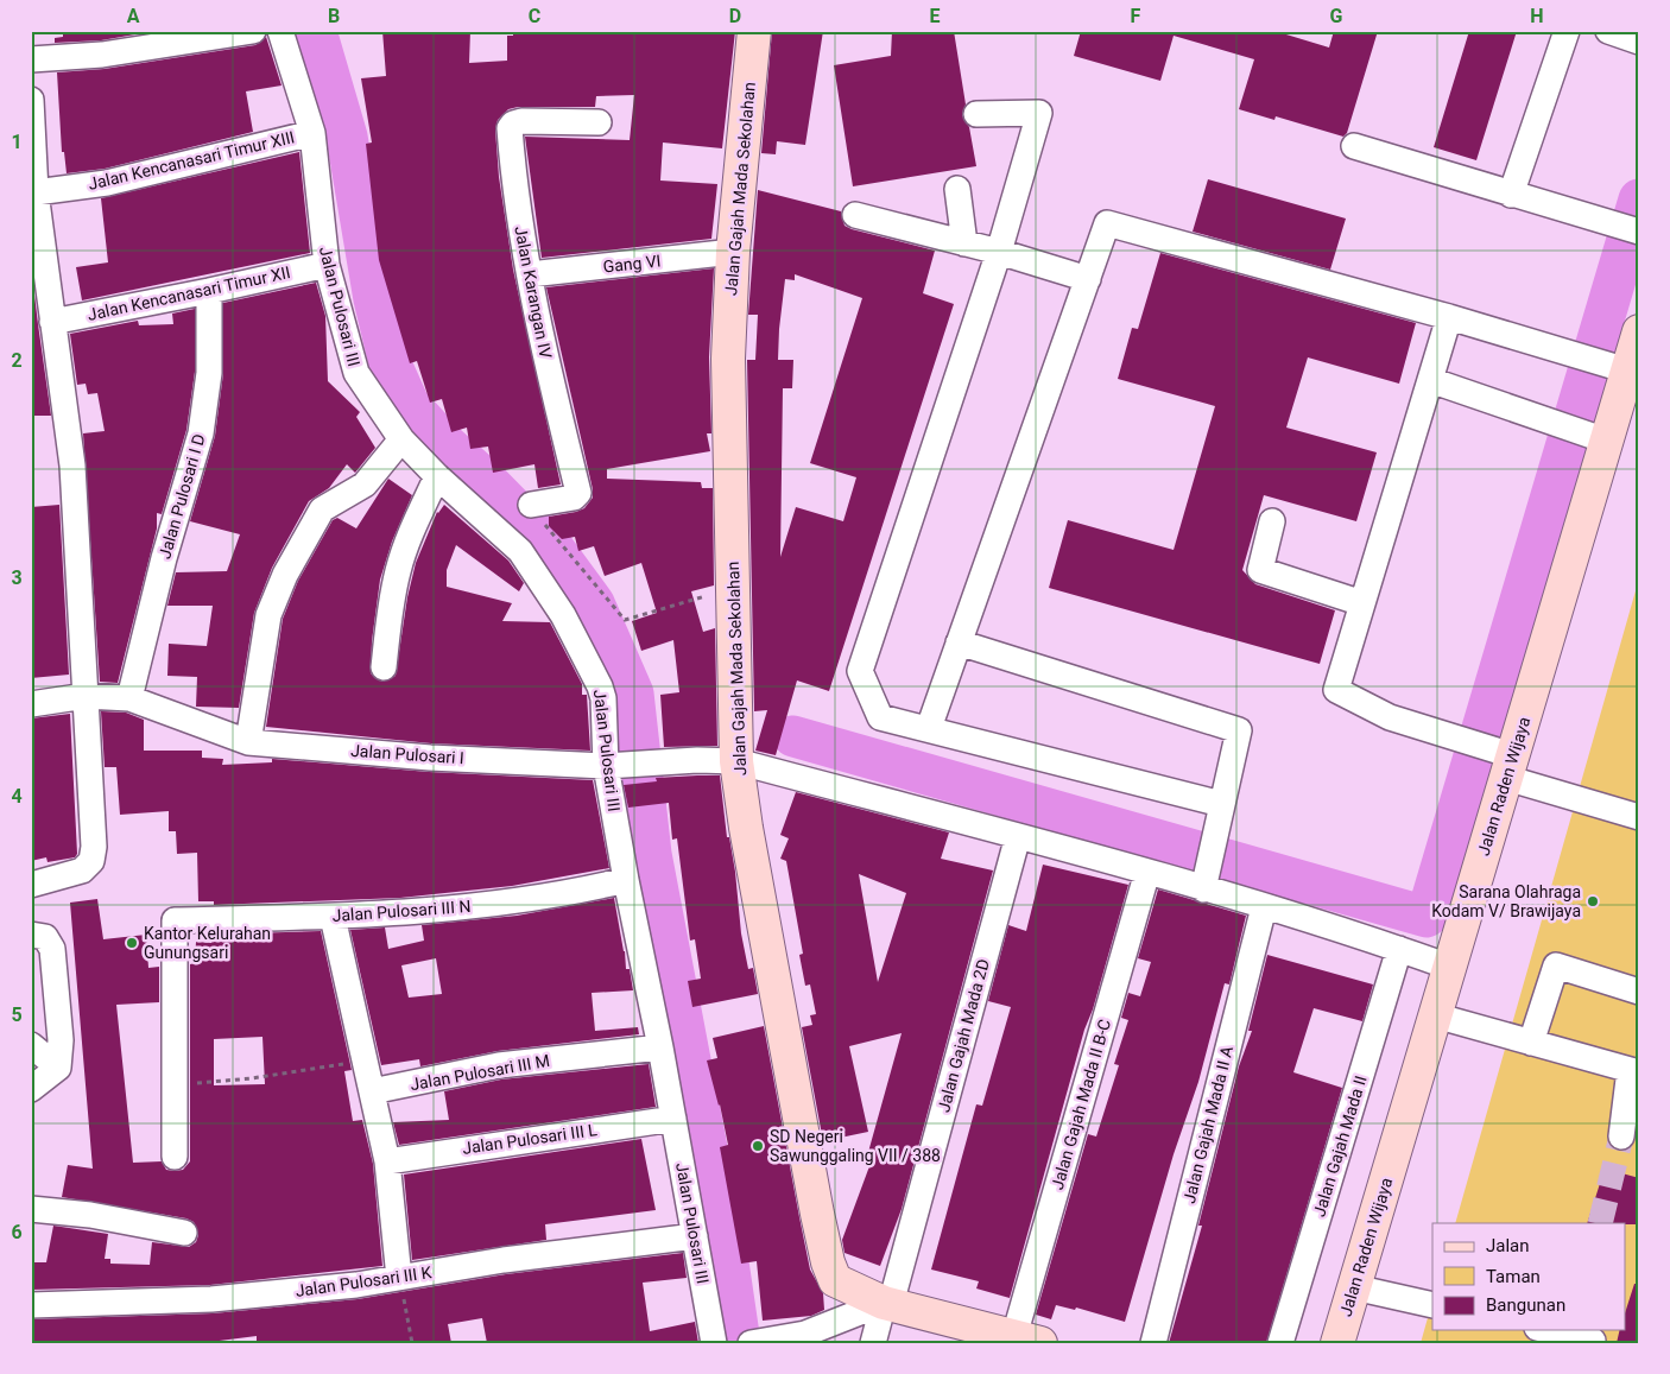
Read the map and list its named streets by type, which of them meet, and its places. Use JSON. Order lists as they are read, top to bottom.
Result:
{
  "streets": {
    "street": [
      "Jalan Kencanasari Timur XIII",
      "Jalan Gajah Mada Sekolahan",
      "Gang VI",
      "Jalan Karangan IV",
      "Jalan Kencanasari Timur XII",
      "Jalan Pulosari III",
      "Jalan Pulosari I D",
      "Jalan Pulosari I",
      "Jalan Raden Wijaya",
      "Jalan Pulosari III N",
      "Jalan Gajah Mada 2D",
      "Jalan Pulosari III M",
      "Jalan Gajah Mada II B-C",
      "Jalan Gajah Mada II A",
      "Jalan Pulosari III L",
      "Jalan Gajah Mada II",
      "Jalan Pulosari III K"
    ]
  },
  "crossings": [
    ["Jalan Kencanasari Timur XIII", "Jalan Pulosari III"],
    ["Jalan Gajah Mada Sekolahan", "Gang VI"],
    ["Jalan Gajah Mada Sekolahan", "Jalan Pulosari I"],
    ["Jalan Gajah Mada Sekolahan", "Jalan Gajah Mada 2D"],
    ["Jalan Gajah Mada Sekolahan", "Jalan Gajah Mada II B-C"],
    ["Gang VI", "Jalan Karangan IV"],
    ["Jalan Kencanasari Timur XII", "Jalan Pulosari III"],
    ["Jalan Kencanasari Timur XII", "Jalan Pulosari I D"],
    ["Jalan Pulosari III", "Jalan Pulosari I"],
    ["Jalan Pulosari III", "Jalan Pulosari III N"],
    ["Jalan Pulosari III", "Jalan Pulosari III M"],
    ["Jalan Pulosari III", "Jalan Pulosari III L"],
    ["Jalan Pulosari III", "Jalan Pulosari III K"],
    ["Jalan Pulosari I D", "Jalan Pulosari I"],
    ["Jalan Pulosari I", "Jalan Raden Wijaya"],
    ["Jalan Pulosari I", "Jalan Gajah Mada 2D"],
    ["Jalan Pulosari I", "Jalan Gajah Mada II B-C"],
    ["Jalan Pulosari I", "Jalan Gajah Mada II A"],
    ["Jalan Pulosari I", "Jalan Gajah Mada II"]
  ],
  "places": ["Sarana Olahraga Kodam V/ Brawijaya", "Kantor Kelurahan Gunungsari", "SD Negeri Sawunggaling VII / 388"],
  "legend": ["Jalan", "Taman", "Bangunan"],
  "grid": {
    "columns": [
      "A",
      "B",
      "C",
      "D",
      "E",
      "F",
      "G",
      "H"
    ],
    "rows": [
      "1",
      "2",
      "3",
      "4",
      "5",
      "6"
    ]
  }
}
